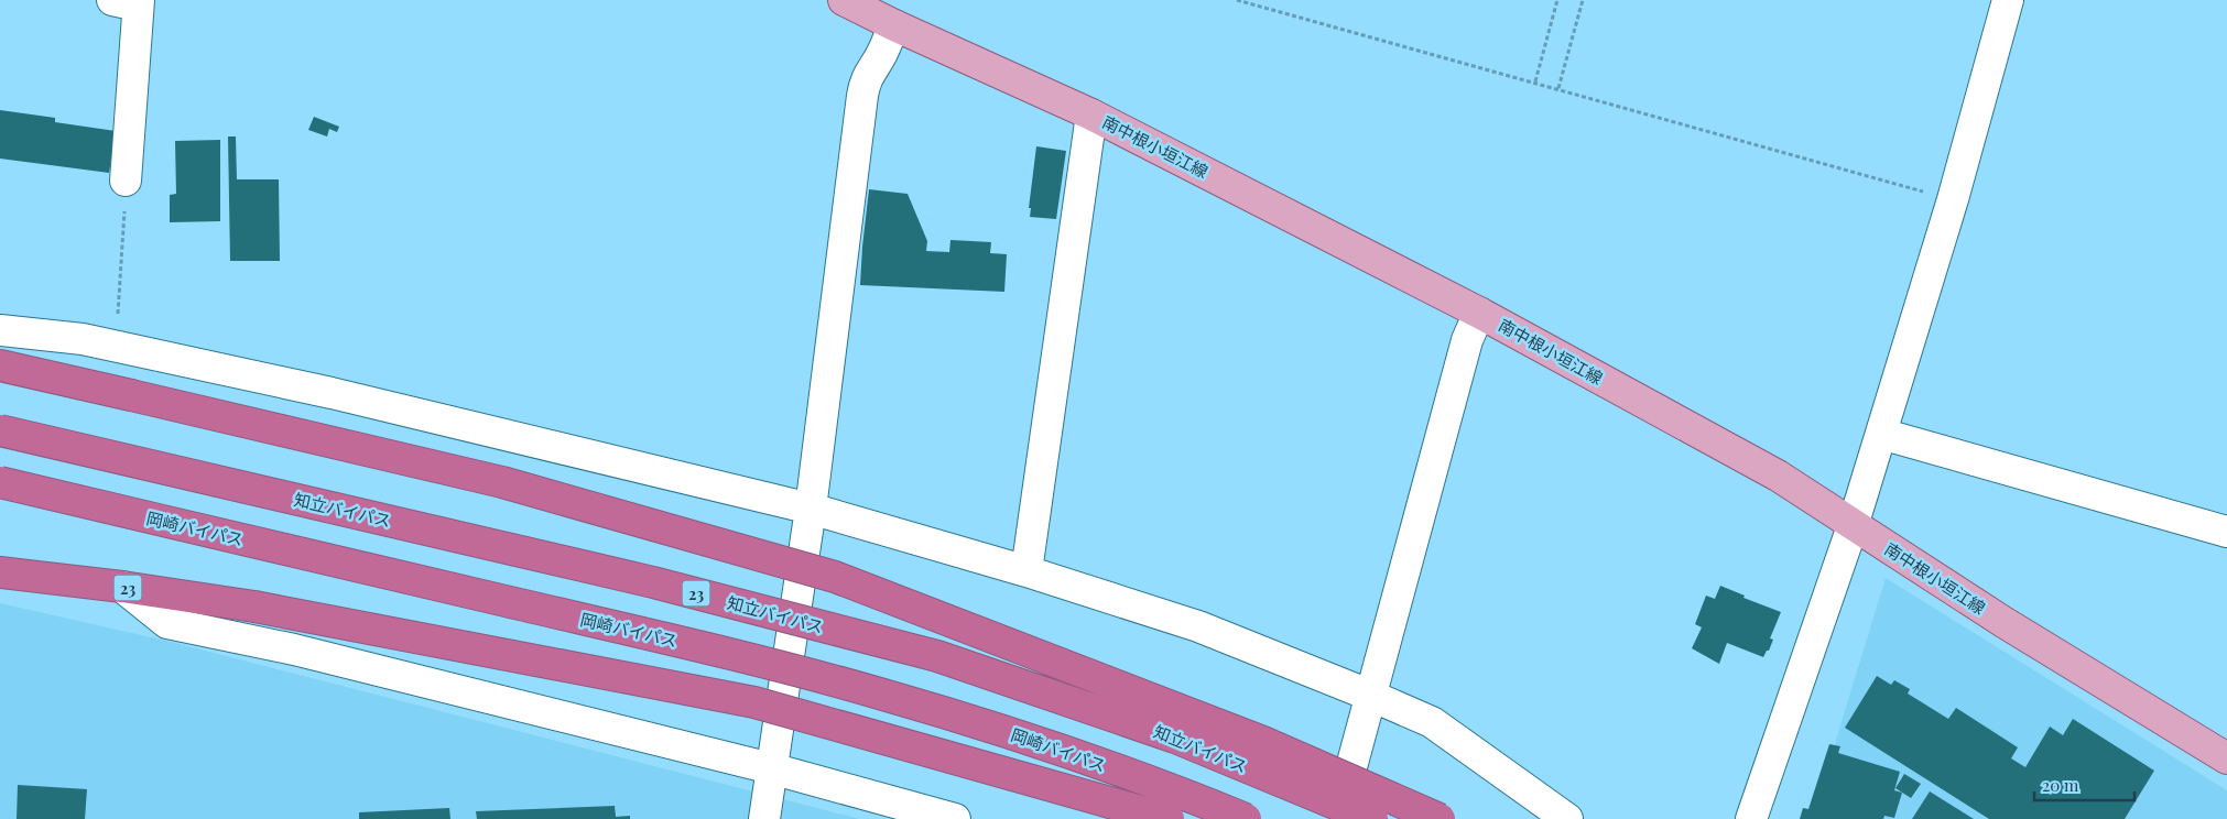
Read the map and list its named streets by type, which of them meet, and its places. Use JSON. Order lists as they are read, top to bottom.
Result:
{
  "streets": {
    "highway": ["知立バイパス", "岡崎バイパス", "23"],
    "main road": ["南中根小垣江線"]
  },
  "scale_bar": "20 m"
}
